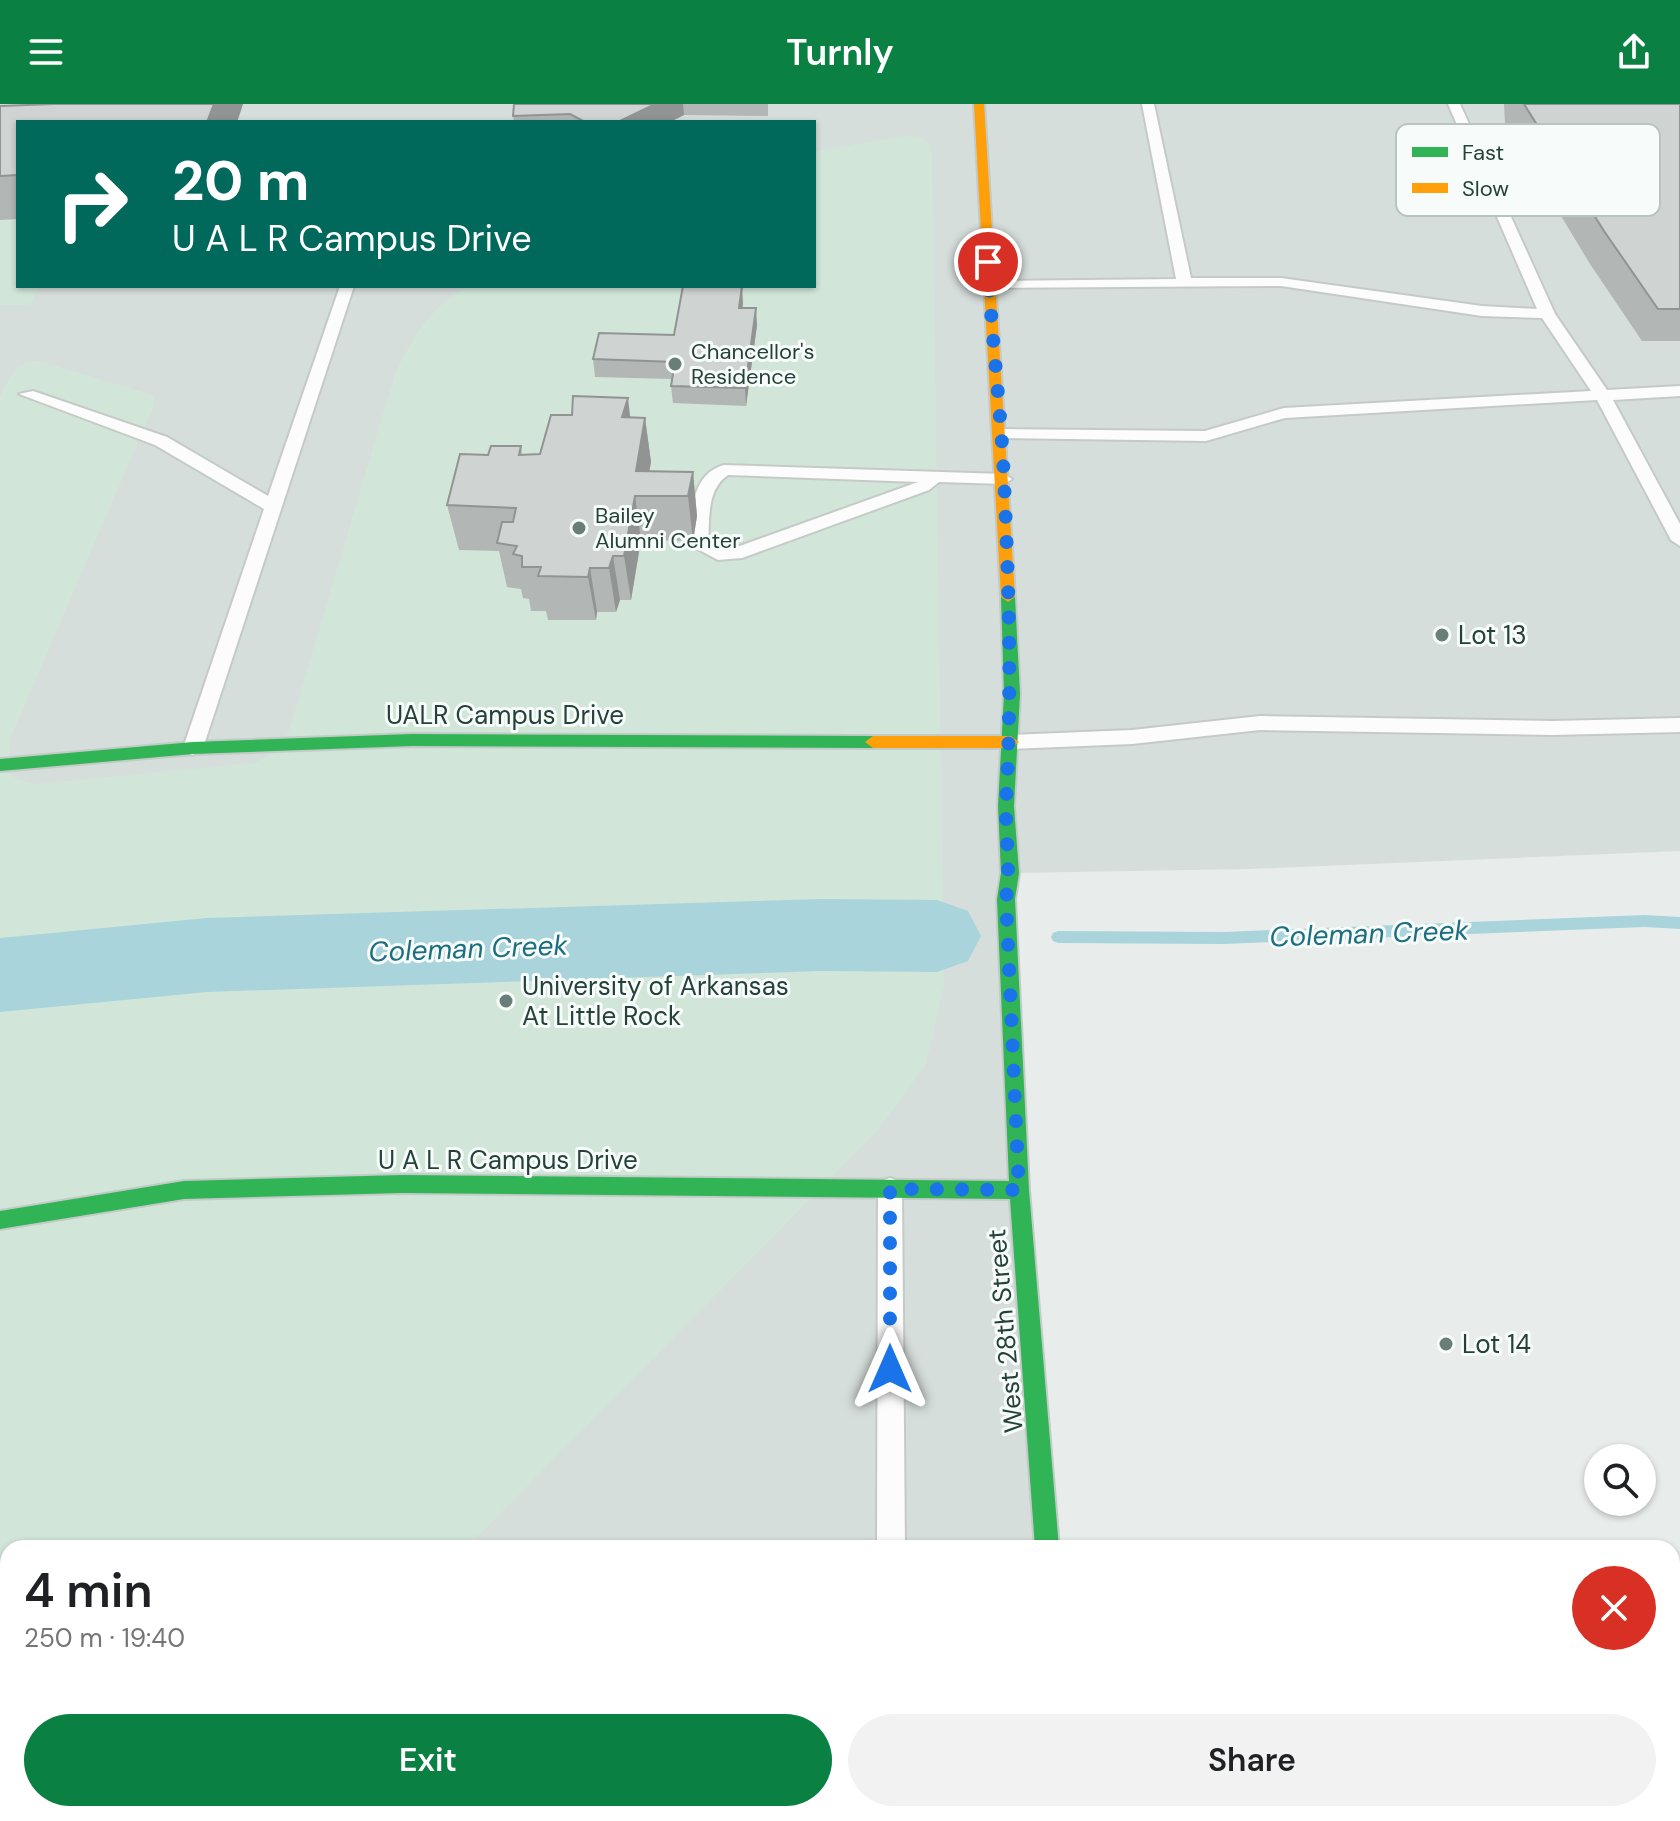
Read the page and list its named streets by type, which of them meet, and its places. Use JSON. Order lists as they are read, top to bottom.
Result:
{
  "streets": {
    "street": ["UALR Campus Drive", "U A L R Campus Drive", "West 28th Street"]
  },
  "crossings": [
    ["UALR Campus Drive", "West 28th Street"],
    ["U A L R Campus Drive", "West 28th Street"]
  ],
  "water": ["Coleman Creek"],
  "places": [
    "Chancellor's Residence",
    "Bailey Alumni Center",
    "Lot 13",
    "University of Arkansas At Little Rock",
    "Lot 14"
  ],
  "legend": ["Fast", "Slow"],
  "page": {
    "header": "Turnly",
    "turn": ["20 m", "U A L R Campus Drive"],
    "heading": ["4 min", "250 m · 19:40"],
    "buttons": ["Exit", "Share"]
  }
}
